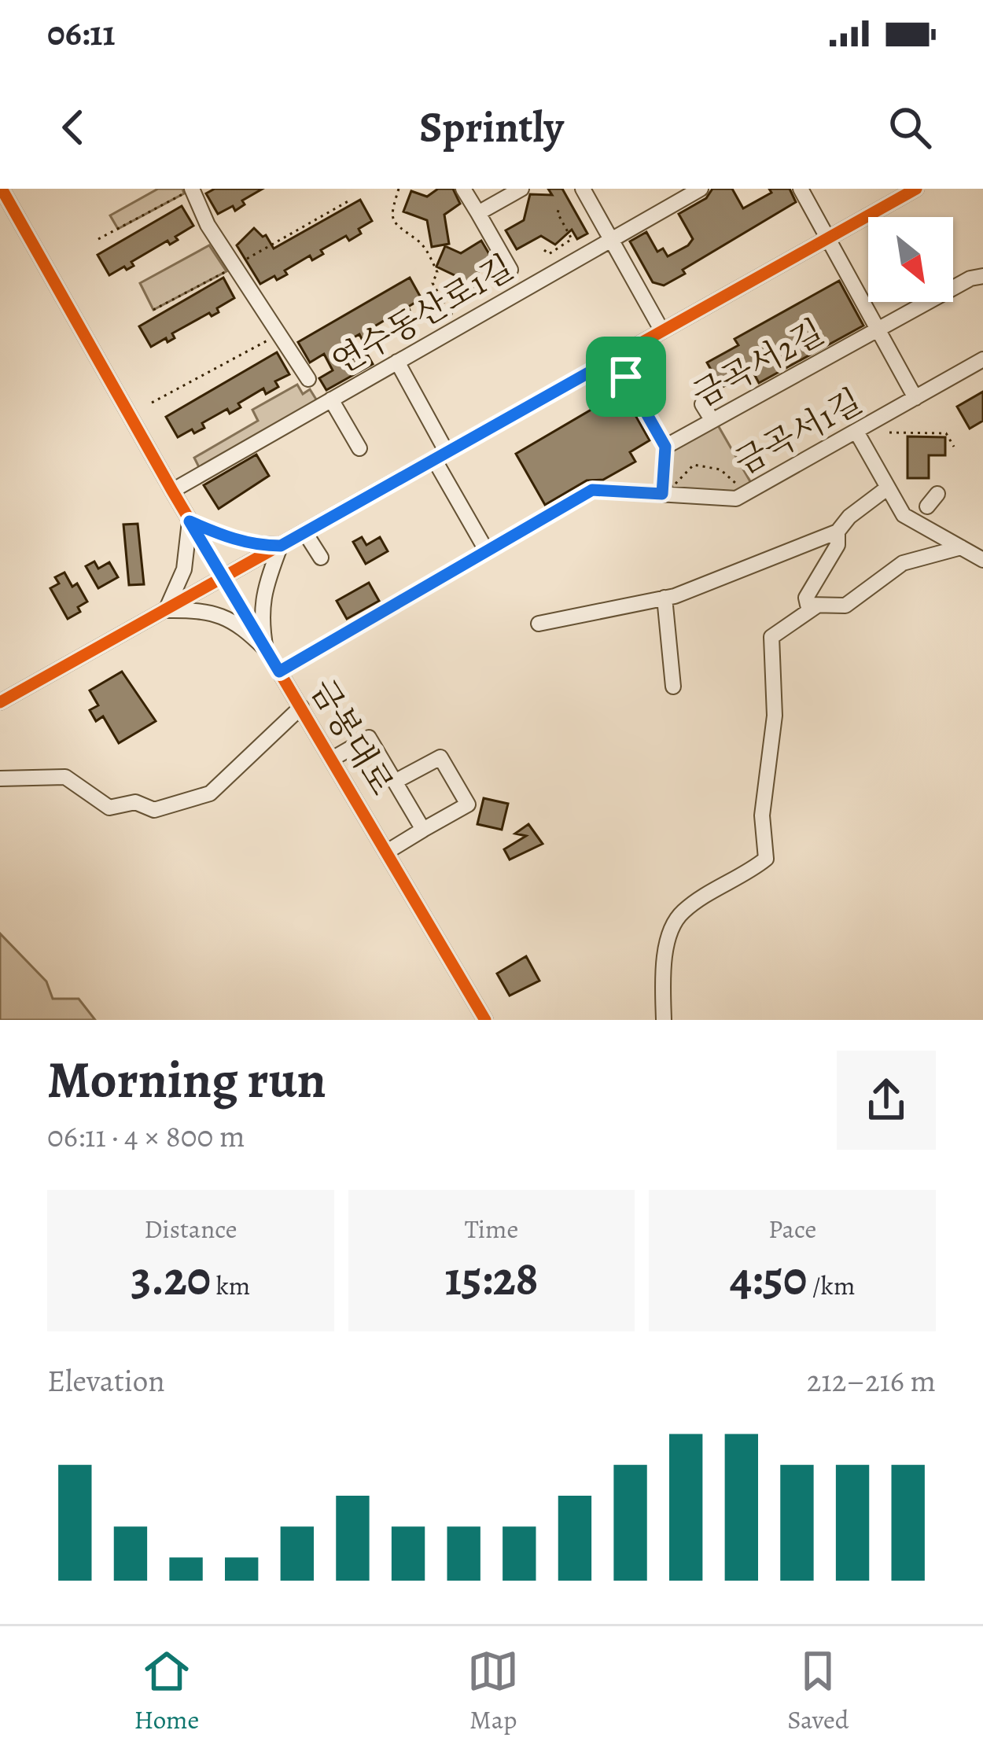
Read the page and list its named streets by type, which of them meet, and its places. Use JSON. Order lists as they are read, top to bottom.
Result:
{
  "streets": {
    "street": [
      "연수동산로1길",
      "금곡서2길",
      "금곡서1길",
      "금봉대로"
    ]
  },
  "crossings": [
    ["연수동산로1길", "금봉대로"],
    ["금곡서1길", "금봉대로"]
  ],
  "north": "bottom right",
  "page": {
    "status": "06:11",
    "header": "Sprintly",
    "heading": ["Morning run", "06:11 · 4 × 800 m"],
    "stats": [
      ["Distance", "3.20 km"],
      ["Time", "15:28"],
      ["Pace", "4:50 /km"]
    ],
    "chart": ["Elevation", "212–216 m"],
    "tabs": ["Home", "Map", "Saved"]
  }
}
